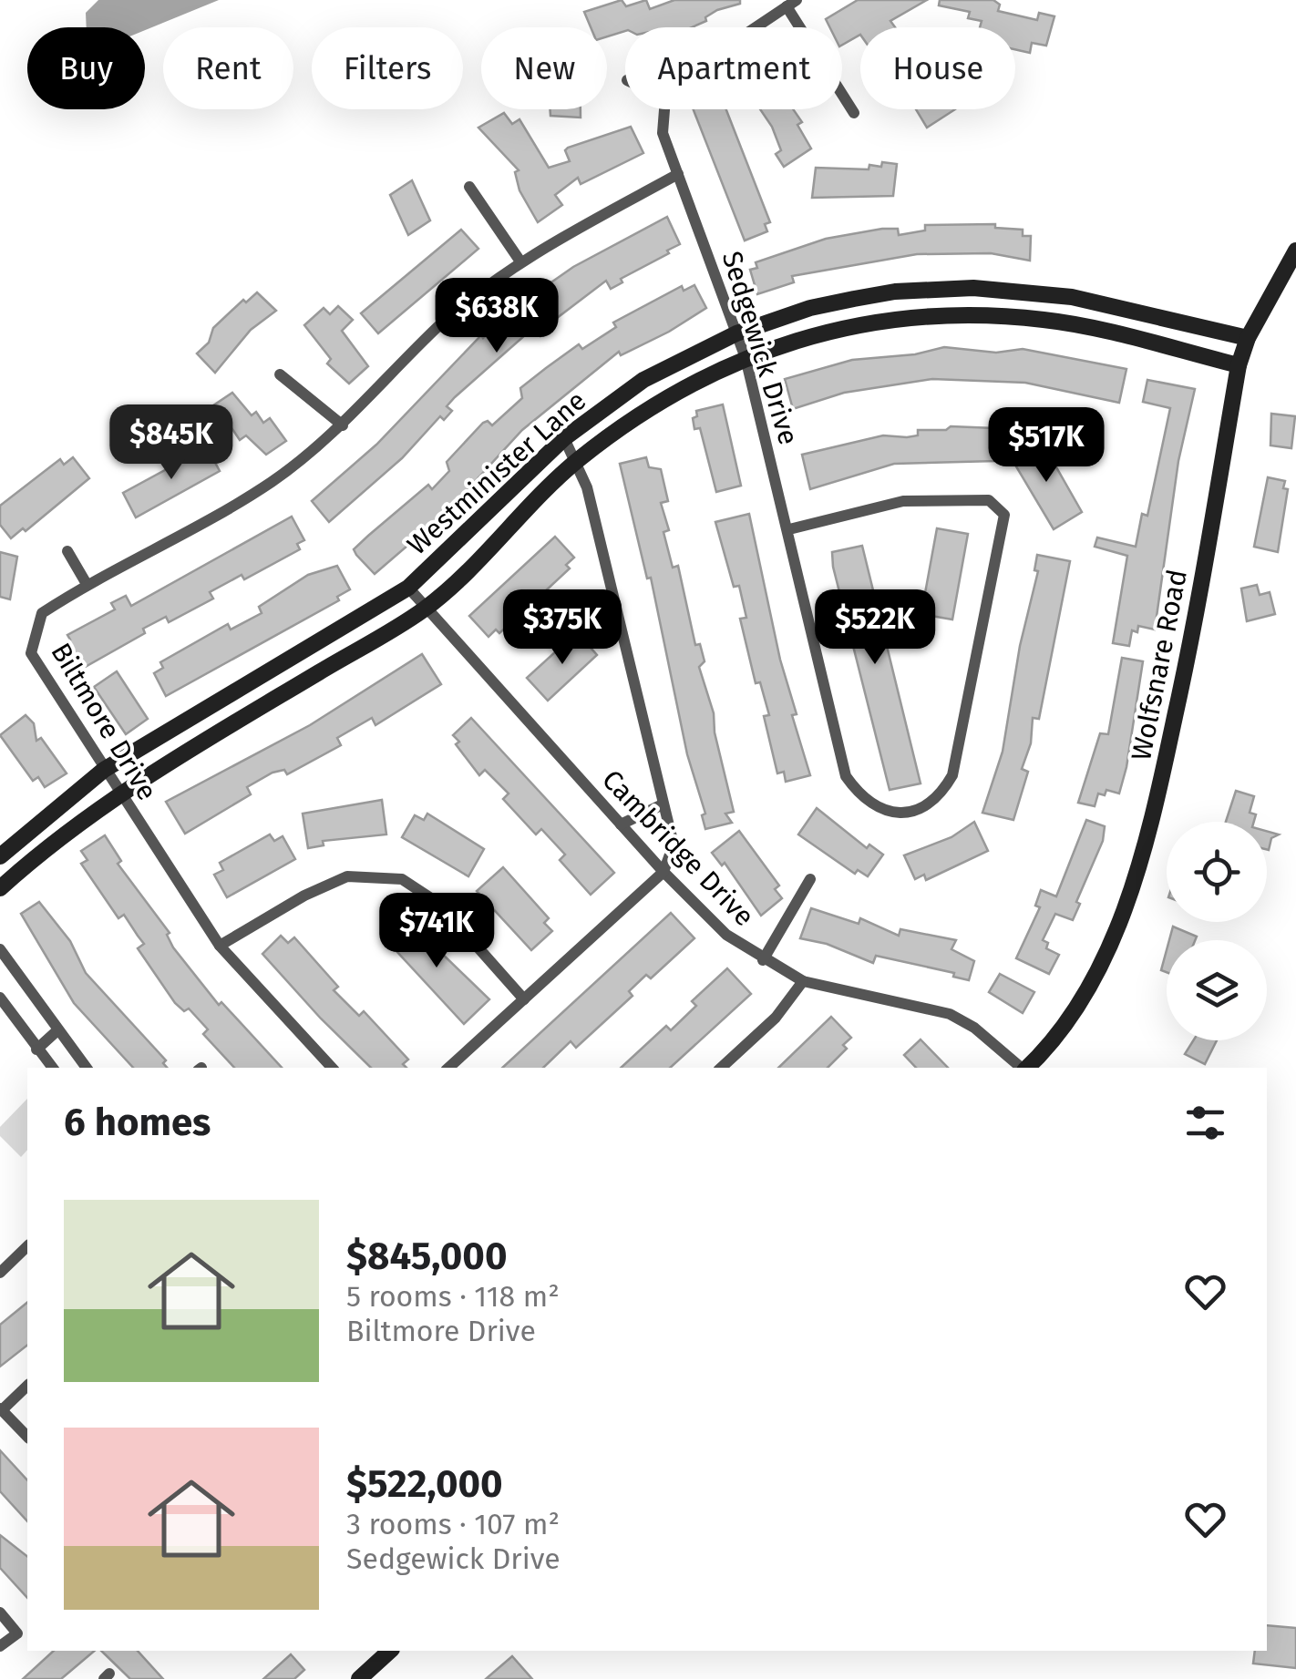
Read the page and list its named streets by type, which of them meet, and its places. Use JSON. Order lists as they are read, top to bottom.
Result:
{
  "streets": {
    "street": [
      "Sedgewick Drive",
      "Westminister Lane",
      "Wolfsnare Road",
      "Biltmore Drive",
      "Cambridge Drive"
    ]
  },
  "crossings": [
    ["Sedgewick Drive", "Westminister Lane"],
    ["Sedgewick Drive", "Biltmore Drive"],
    ["Westminister Lane", "Wolfsnare Road"],
    ["Westminister Lane", "Biltmore Drive"],
    ["Westminister Lane", "Cambridge Drive"]
  ],
  "page": {
    "chip": [
      "Buy",
      "Rent",
      "Filters",
      "New",
      "Apartment",
      "House"
    ],
    "price": [
      "$638K",
      "$845K",
      "$517K",
      "$375K",
      "$522K",
      "$741K"
    ],
    "heading": "6 homes",
    "list": [
      {
        "name": "$845,000",
        "note": "5 rooms · 118 m² · Biltmore Drive"
      },
      {
        "name": "$522,000",
        "note": "3 rooms · 107 m² · Sedgewick Drive"
      }
    ]
  }
}
